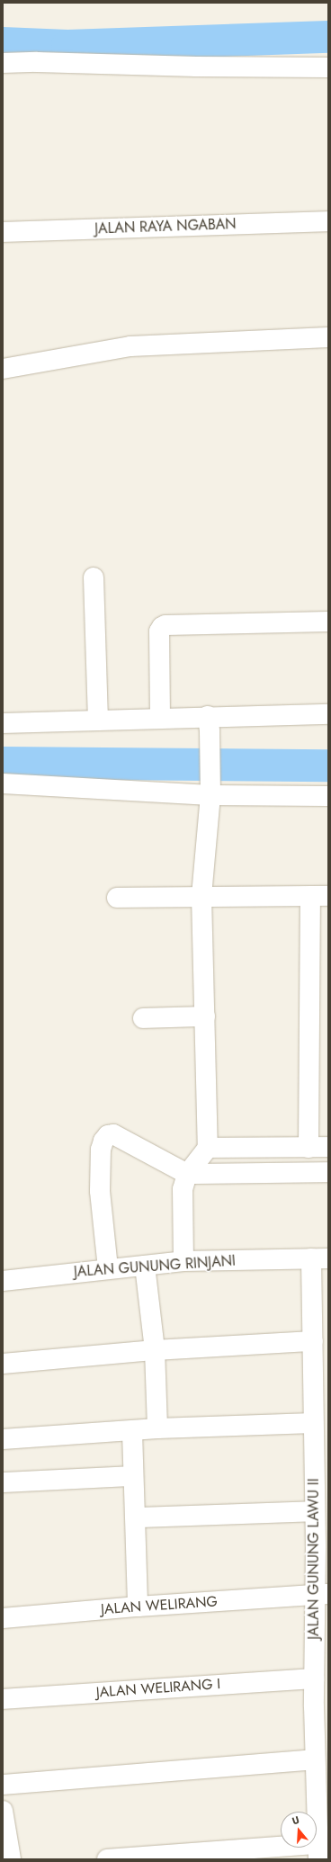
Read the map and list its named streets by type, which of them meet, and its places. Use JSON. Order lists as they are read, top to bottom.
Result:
{
  "streets": {
    "street": [
      "JALAN RAYA NGABAN",
      "JALAN GUNUNG RINJANI",
      "JALAN GUNUNG LAWU II",
      "JALAN WELIRANG",
      "JALAN WELIRANG I"
    ]
  },
  "crossings": [
    ["JALAN GUNUNG RINJANI", "JALAN GUNUNG LAWU II"],
    ["JALAN GUNUNG LAWU II", "JALAN WELIRANG"],
    ["JALAN GUNUNG LAWU II", "JALAN WELIRANG I"]
  ],
  "north": "top"
}
